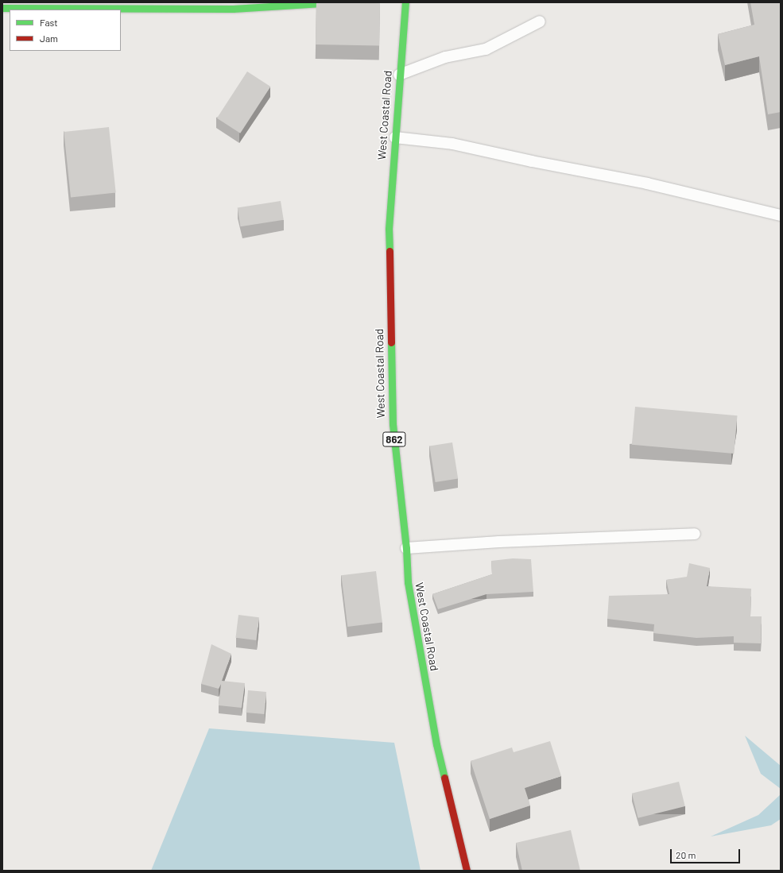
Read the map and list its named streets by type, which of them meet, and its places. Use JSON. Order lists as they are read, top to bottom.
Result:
{
  "streets": {
    "main road": ["West Coastal Road", "862"]
  },
  "legend": ["Fast", "Jam"],
  "scale_bar": "20 m"
}
